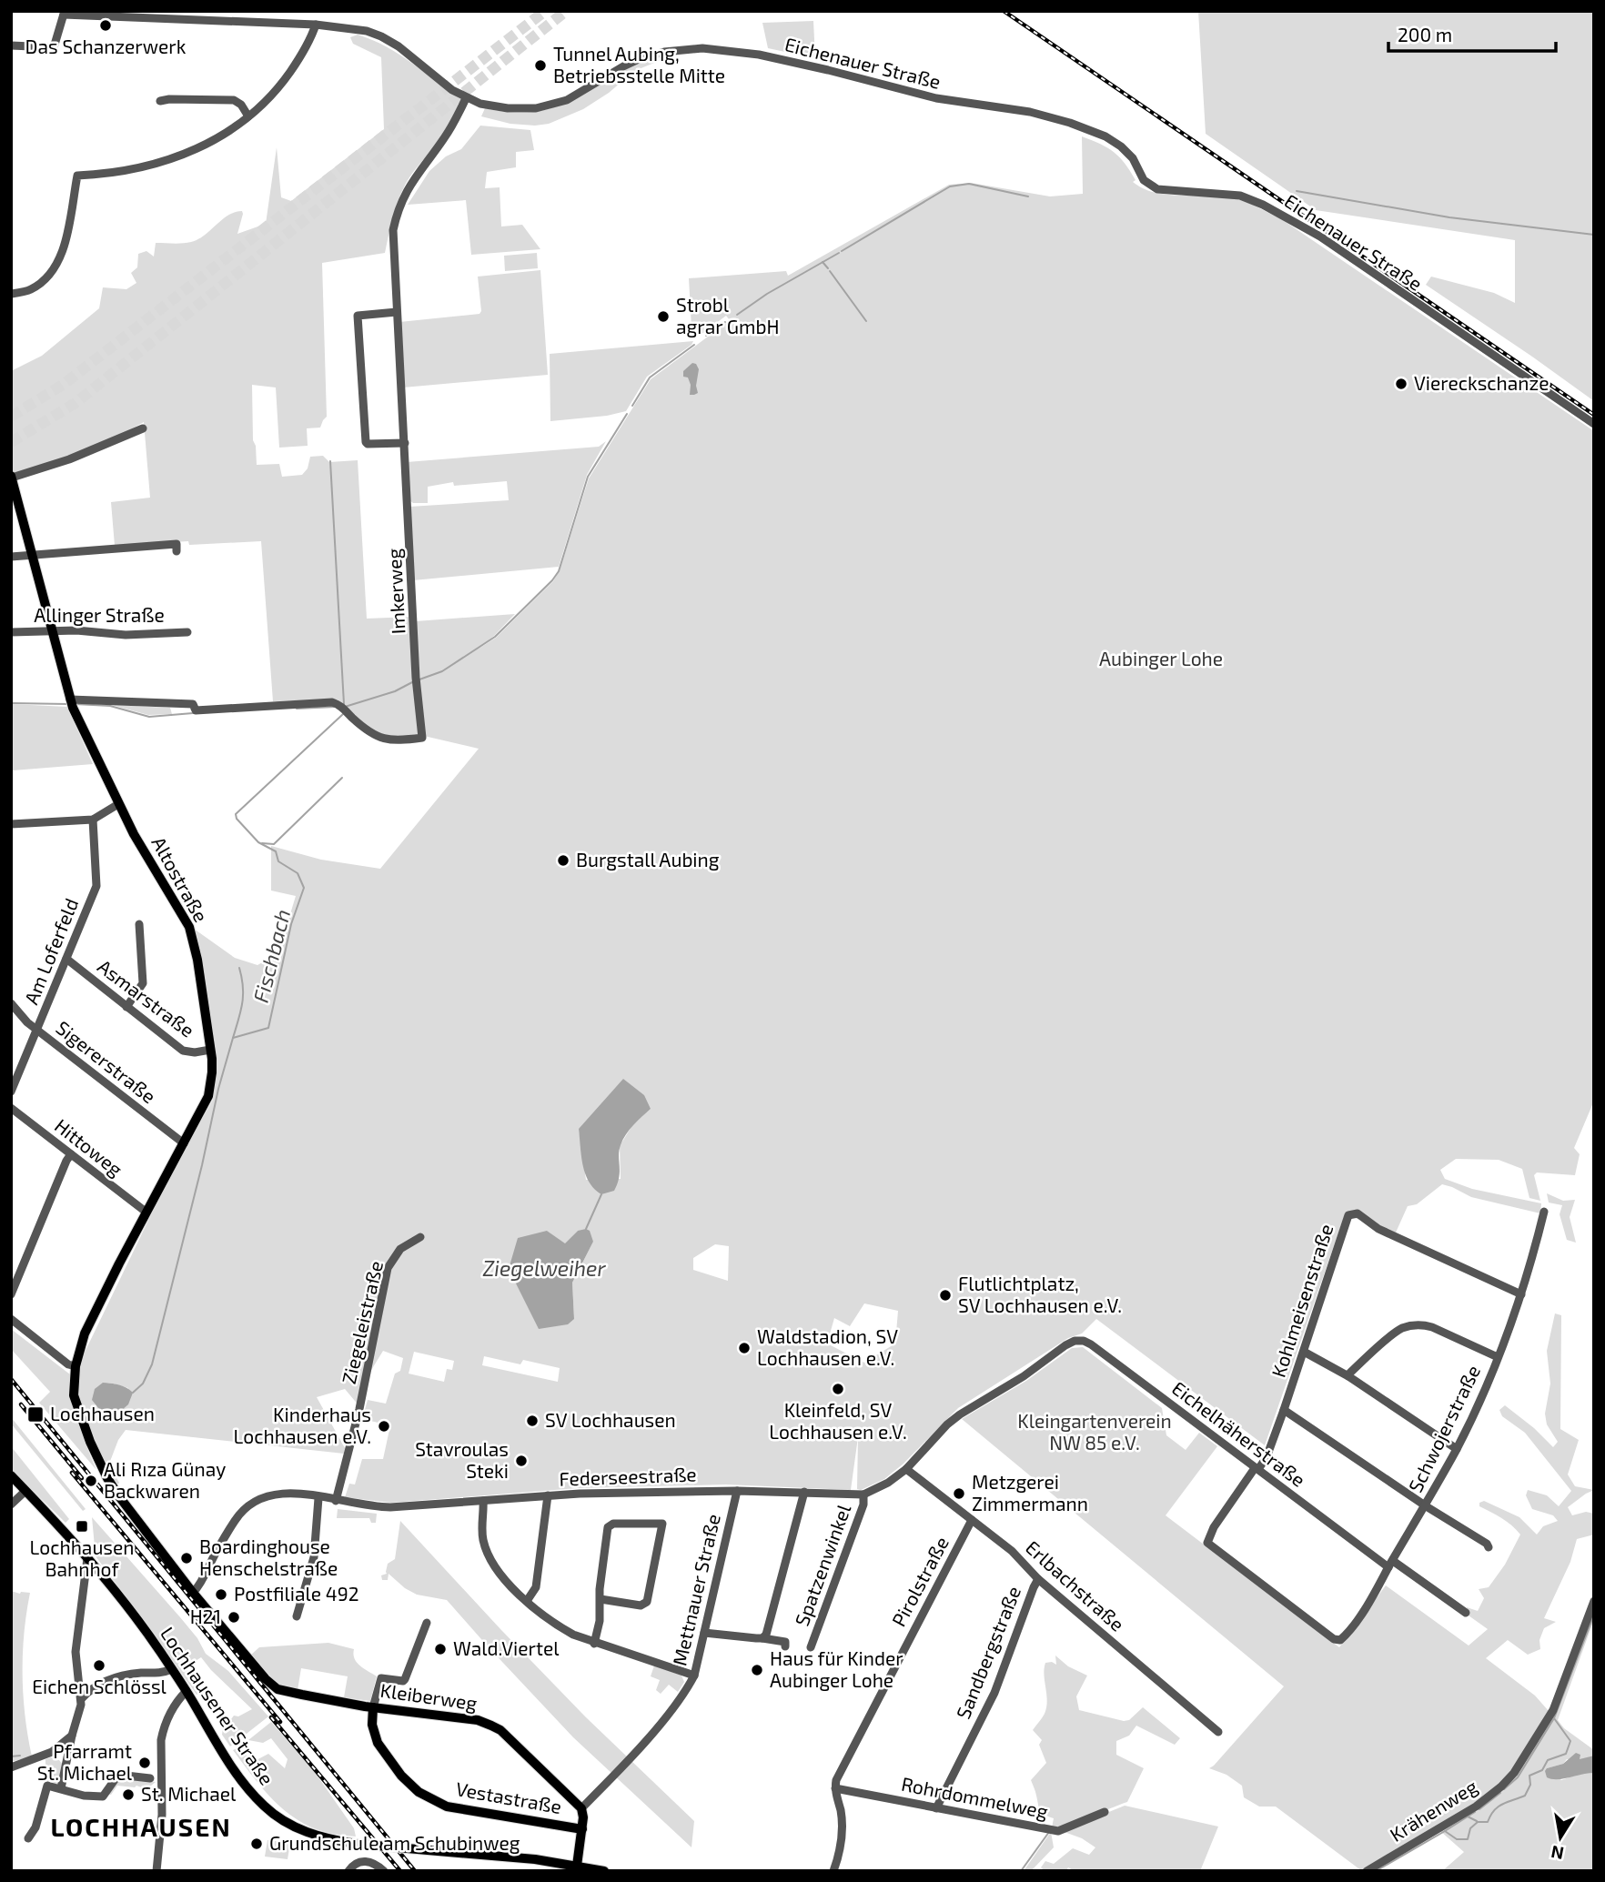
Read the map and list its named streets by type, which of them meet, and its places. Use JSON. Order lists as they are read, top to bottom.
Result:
{
  "streets": {
    "main road": [
      "Altostraße",
      "Kleiberweg",
      "Lochhausener Straße",
      "Vestastraße"
    ],
    "street": [
      "Eichenauer Straße",
      "Imkerweg",
      "Allinger Straße",
      "Am Loferfeld",
      "Asmarstraße",
      "Sigererstraße",
      "Hittoweg",
      "Kohlmeisenstraße",
      "Ziegeleistraße",
      "Schwojerstraße",
      "Eichelhäherstraße",
      "Federseestraße",
      "Spatzenwinkel",
      "Pirolstraße",
      "Erlbachstraße",
      "Mettnauer Straße",
      "Sandbergstraße",
      "Rohrdommelweg",
      "Krähenweg"
    ]
  },
  "crossings": [
    ["Eichenauer Straße", "Imkerweg"],
    ["Imkerweg", "Altostraße"],
    ["Allinger Straße", "Altostraße"],
    ["Altostraße", "Asmarstraße"],
    ["Altostraße", "Sigererstraße"],
    ["Altostraße", "Hittoweg"],
    ["Altostraße", "Federseestraße"],
    ["Altostraße", "Kleiberweg"],
    ["Am Loferfeld", "Asmarstraße"],
    ["Am Loferfeld", "Sigererstraße"],
    ["Kohlmeisenstraße", "Schwojerstraße"],
    ["Kohlmeisenstraße", "Eichelhäherstraße"],
    ["Ziegeleistraße", "Federseestraße"],
    ["Schwojerstraße", "Eichelhäherstraße"],
    ["Eichelhäherstraße", "Federseestraße"],
    ["Federseestraße", "Spatzenwinkel"],
    ["Federseestraße", "Erlbachstraße"],
    ["Federseestraße", "Mettnauer Straße"],
    ["Pirolstraße", "Erlbachstraße"],
    ["Pirolstraße", "Rohrdommelweg"],
    ["Erlbachstraße", "Sandbergstraße"],
    ["Mettnauer Straße", "Kleiberweg"],
    ["Sandbergstraße", "Rohrdommelweg"],
    ["Kleiberweg", "Vestastraße"]
  ],
  "districts": ["LOCHHAUSEN"],
  "water": ["Fischbach", "Ziegelweiher"],
  "parks": ["Aubinger Lohe", "Kleingartenverein NW 85 e.V."],
  "places": {
    "other": [
      "Das Schanzerwerk",
      "Tunnel Aubing, Betriebsstelle Mitte",
      "Strobl agrar GmbH",
      "Viereckschanze",
      "Burgstall Aubing",
      "Flutlichtplatz, SV Lochhausen e.V.",
      "Waldstadion, SV Lochhausen e.V.",
      "Kleinfeld, SV Lochhausen e.V.",
      "SV Lochhausen",
      "Kinderhaus Lochhausen e.V.",
      "Stavroulas Steki",
      "Ali Rıza Günay Backwaren",
      "Metzgerei Zimmermann",
      "Boardinghouse Henschelstraße",
      "Postfiliale 492",
      "H21",
      "Wald.Viertel",
      "Eichen Schlössl",
      "Haus für Kinder Aubinger Lohe",
      "Pfarramt St. Michael",
      "St. Michael",
      "Grundschule am Schubinweg"
    ],
    "transit": ["Lochhausen", "Lochhausen Bahnhof"]
  },
  "scale_bar": "200 m",
  "north": "bottom"
}
